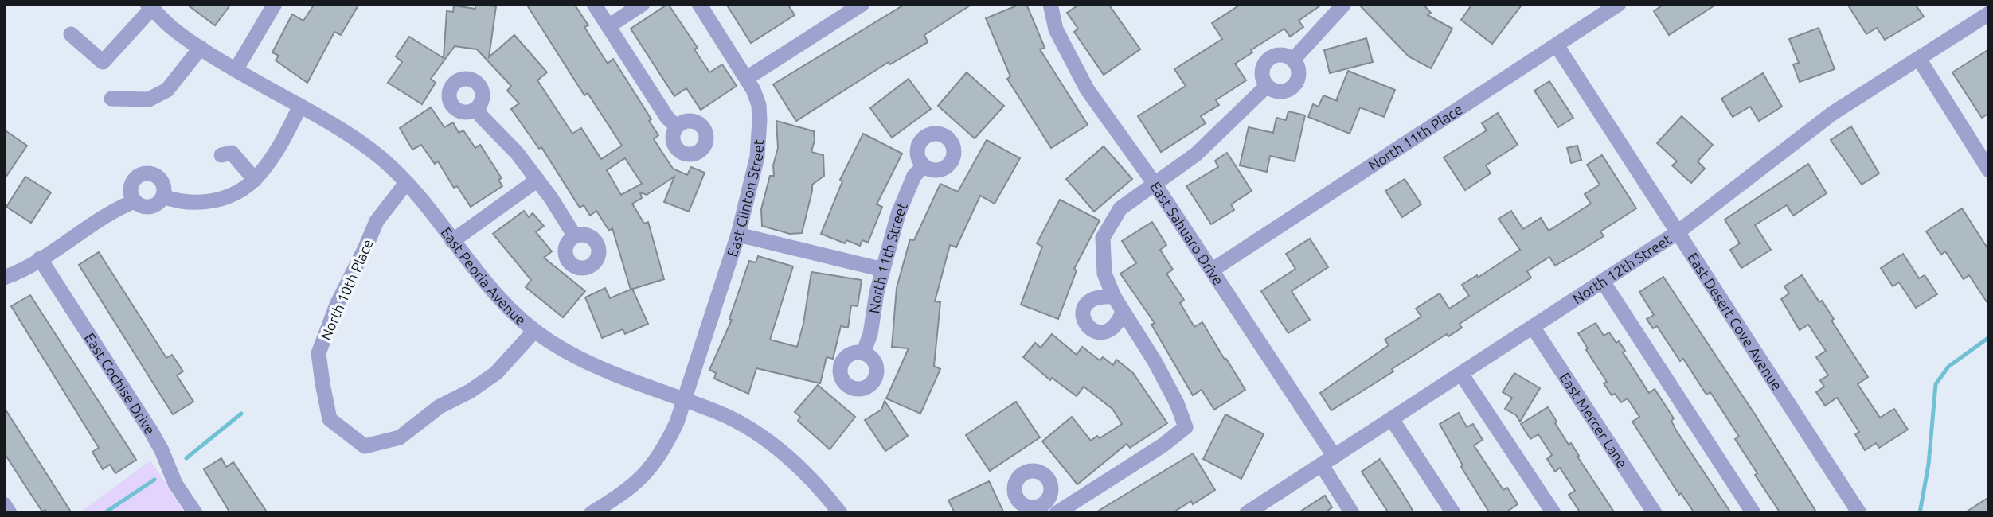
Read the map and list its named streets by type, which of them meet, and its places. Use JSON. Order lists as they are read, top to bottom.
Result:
{
  "streets": {
    "street": [
      "North 11th Place",
      "East Clinton Street",
      "East Sahuaro Drive",
      "North 11th Street",
      "North 12th Street",
      "East Peoria Avenue",
      "North 10th Place",
      "East Desert Cove Avenue",
      "East Cochise Drive",
      "East Mercer Lane"
    ]
  },
  "crossings": [
    ["North 11th Place", "East Sahuaro Drive"],
    ["North 11th Place", "East Desert Cove Avenue"],
    ["East Clinton Street", "East Peoria Avenue"],
    ["East Sahuaro Drive", "North 12th Street"],
    ["North 12th Street", "East Desert Cove Avenue"],
    ["North 12th Street", "East Mercer Lane"],
    ["East Peoria Avenue", "North 10th Place"]
  ]
}
